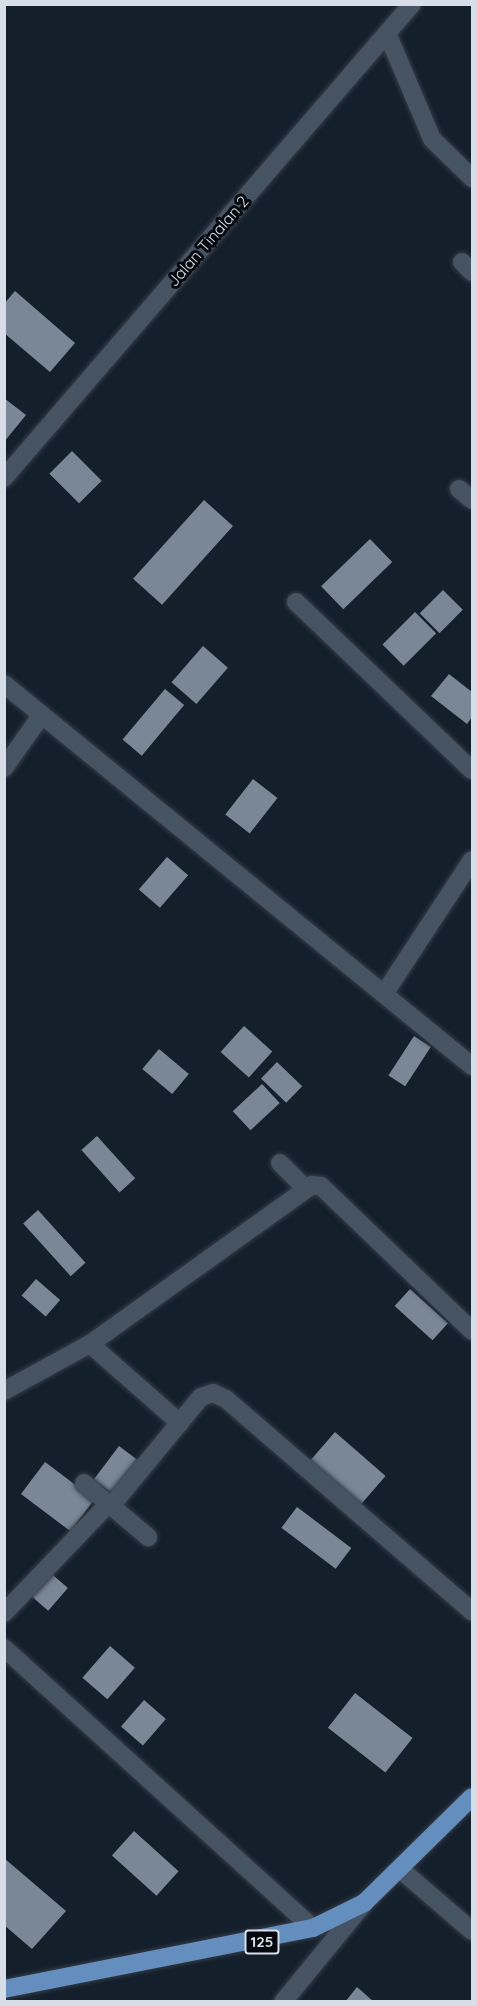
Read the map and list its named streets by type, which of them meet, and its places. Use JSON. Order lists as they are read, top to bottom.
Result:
{
  "streets": {
    "main road": ["125"],
    "street": ["Jalan Tinalan 2"]
  }
}
